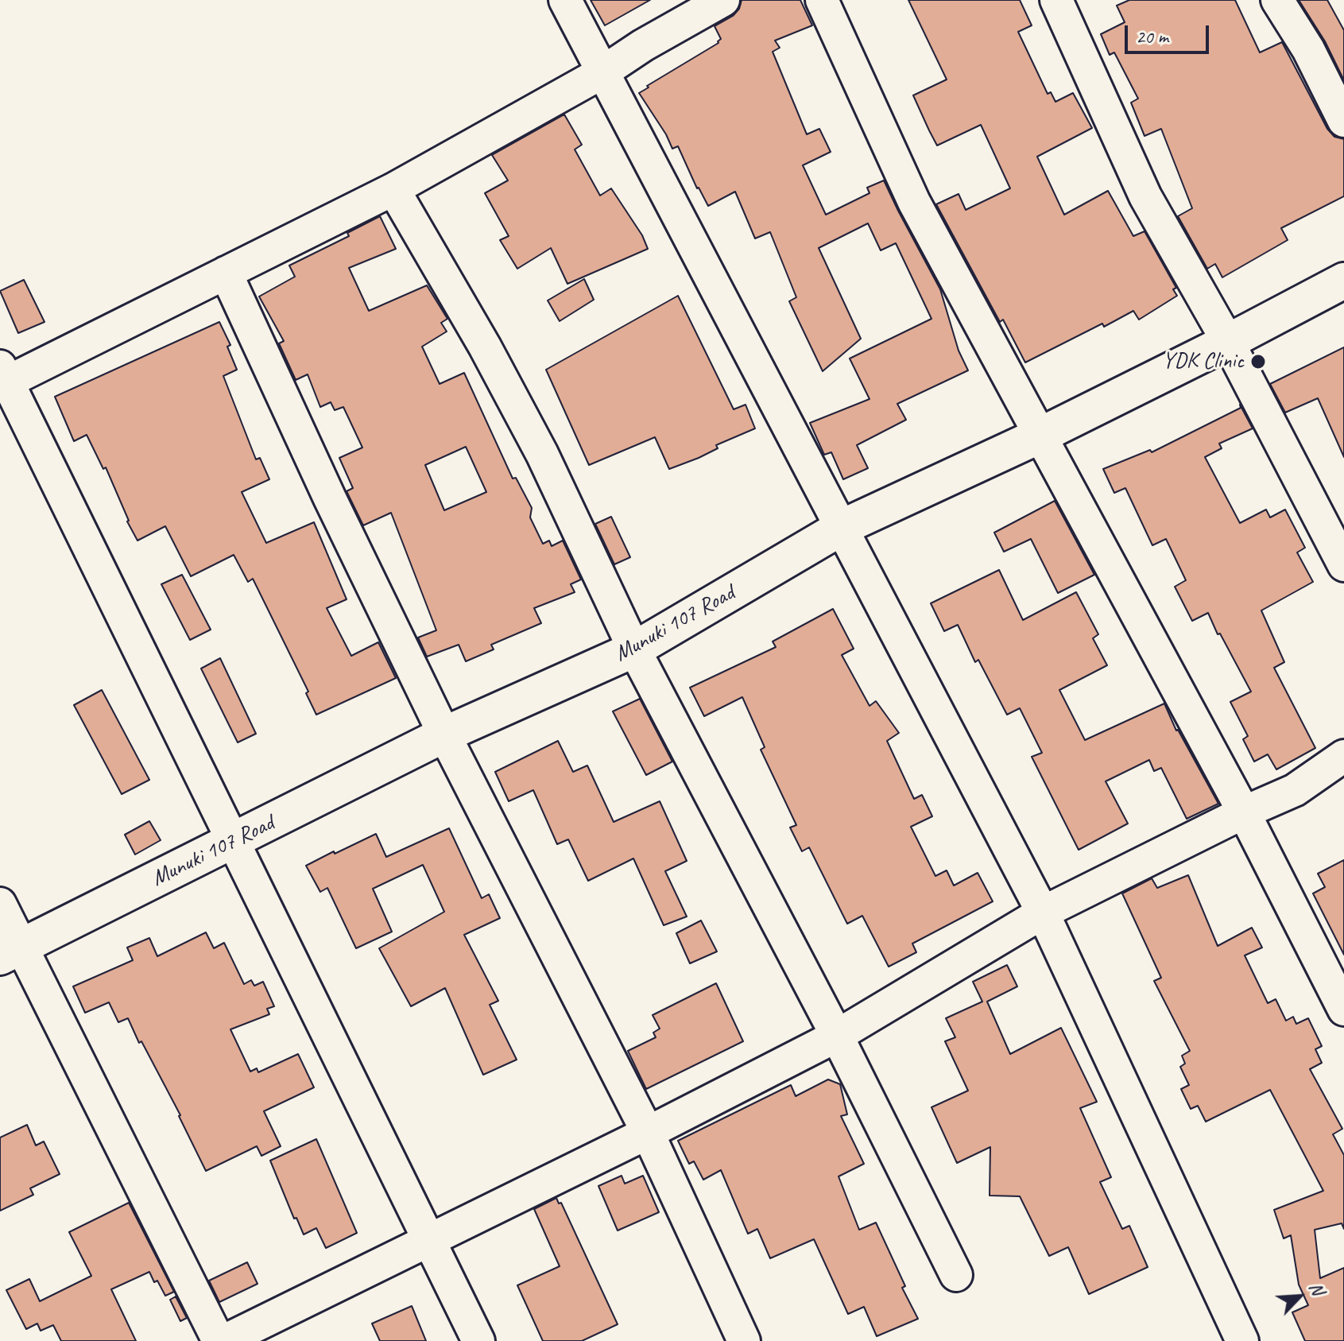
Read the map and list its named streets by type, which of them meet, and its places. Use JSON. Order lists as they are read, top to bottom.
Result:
{
  "streets": {
    "street": ["Munuki 107 Road"]
  },
  "places": ["YDK Clinic"],
  "scale_bar": "20 m",
  "north": "top right"
}
